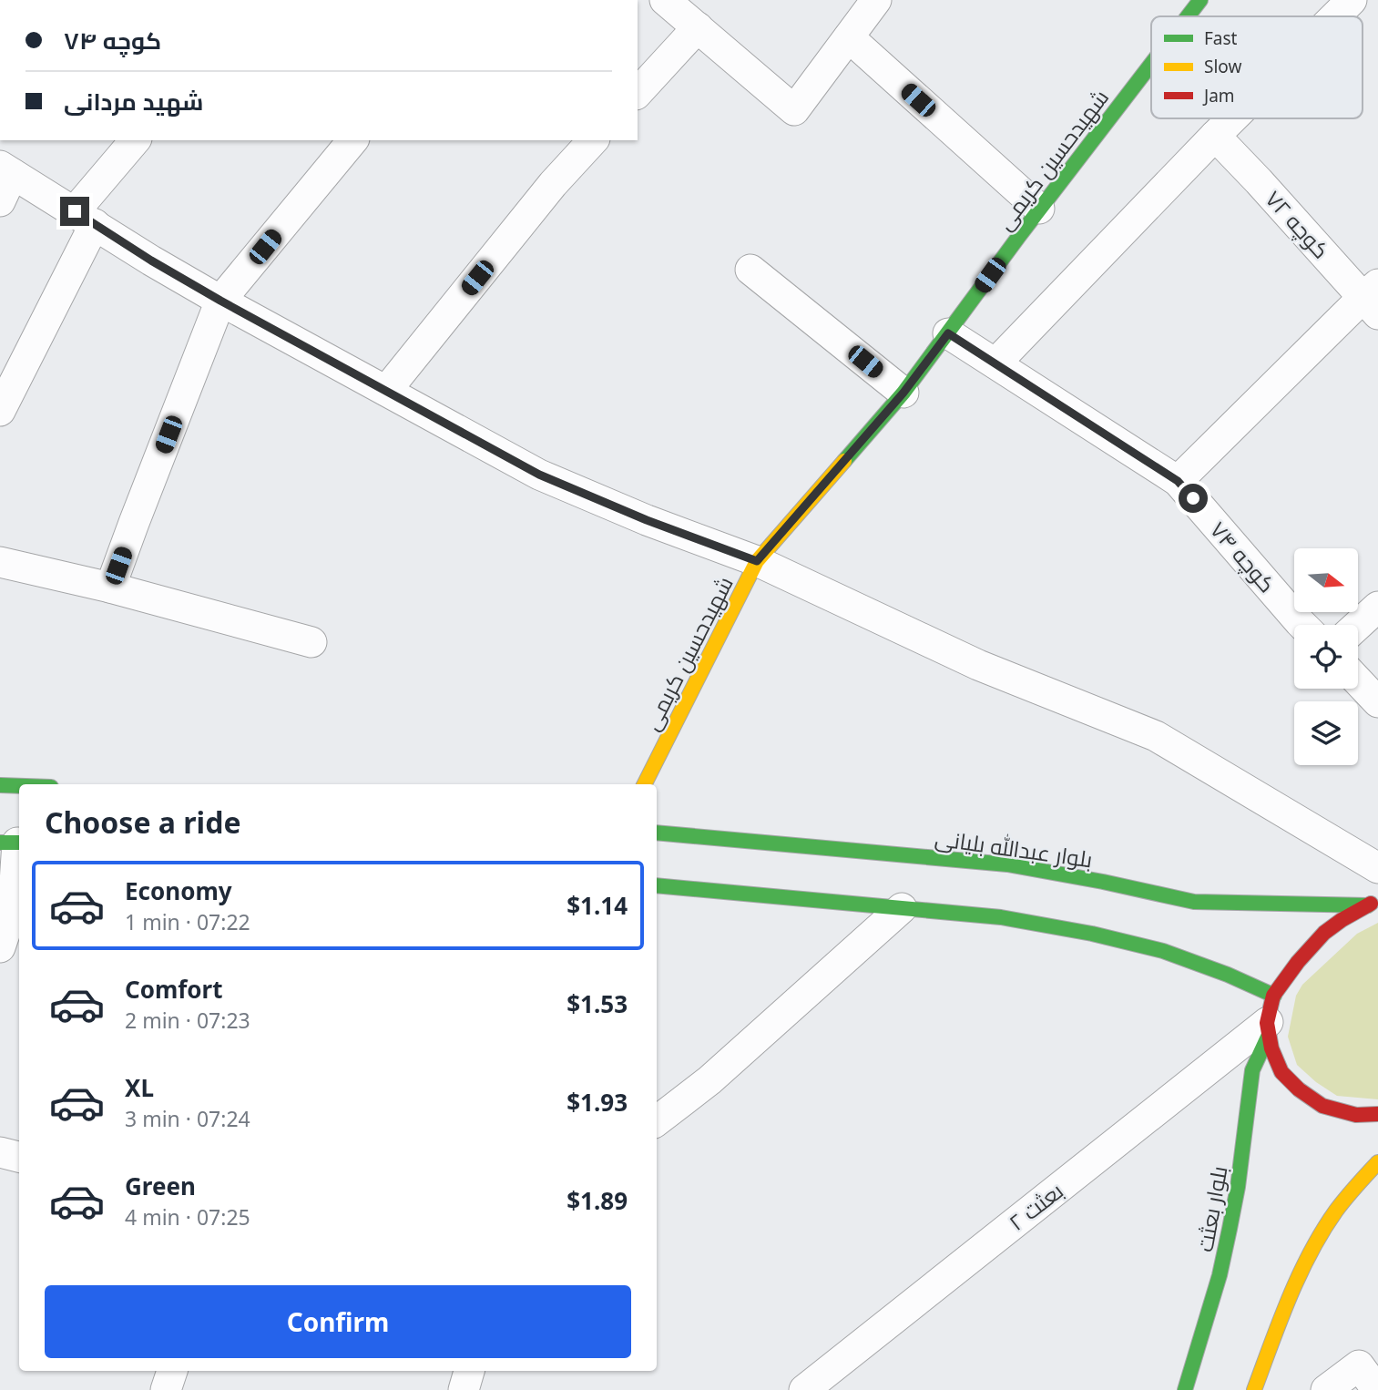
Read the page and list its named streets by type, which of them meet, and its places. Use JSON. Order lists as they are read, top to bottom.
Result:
{
  "streets": {
    "main road": ["شهیدحسین کریمی", "بلوار عبدالله بلیانی", "بلوار بعثت"],
    "street": ["کوچه ۷۲", "کوچه ۷۴", "بعثت ۲"]
  },
  "crossings": [
    ["شهیدحسین کریمی", "کوچه ۷۴"],
    ["بلوار عبدالله بلیانی", "بلوار بعثت"],
    ["بعثت ۲", "بلوار بعثت"]
  ],
  "legend": ["Fast", "Slow", "Jam"],
  "north": "right",
  "page": {
    "banner": ["کوچه ۷۴", "شهید مردانی"],
    "heading": "Choose a ride",
    "list": [
      {
        "name": "Economy",
        "note": "1 min · 07:22",
        "value": "$1.14"
      },
      {
        "name": "Comfort",
        "note": "2 min · 07:23",
        "value": "$1.53"
      },
      {
        "name": "XL",
        "note": "3 min · 07:24",
        "value": "$1.93"
      },
      {
        "name": "Green",
        "note": "4 min · 07:25",
        "value": "$1.89"
      }
    ],
    "buttons": "Confirm"
  }
}
